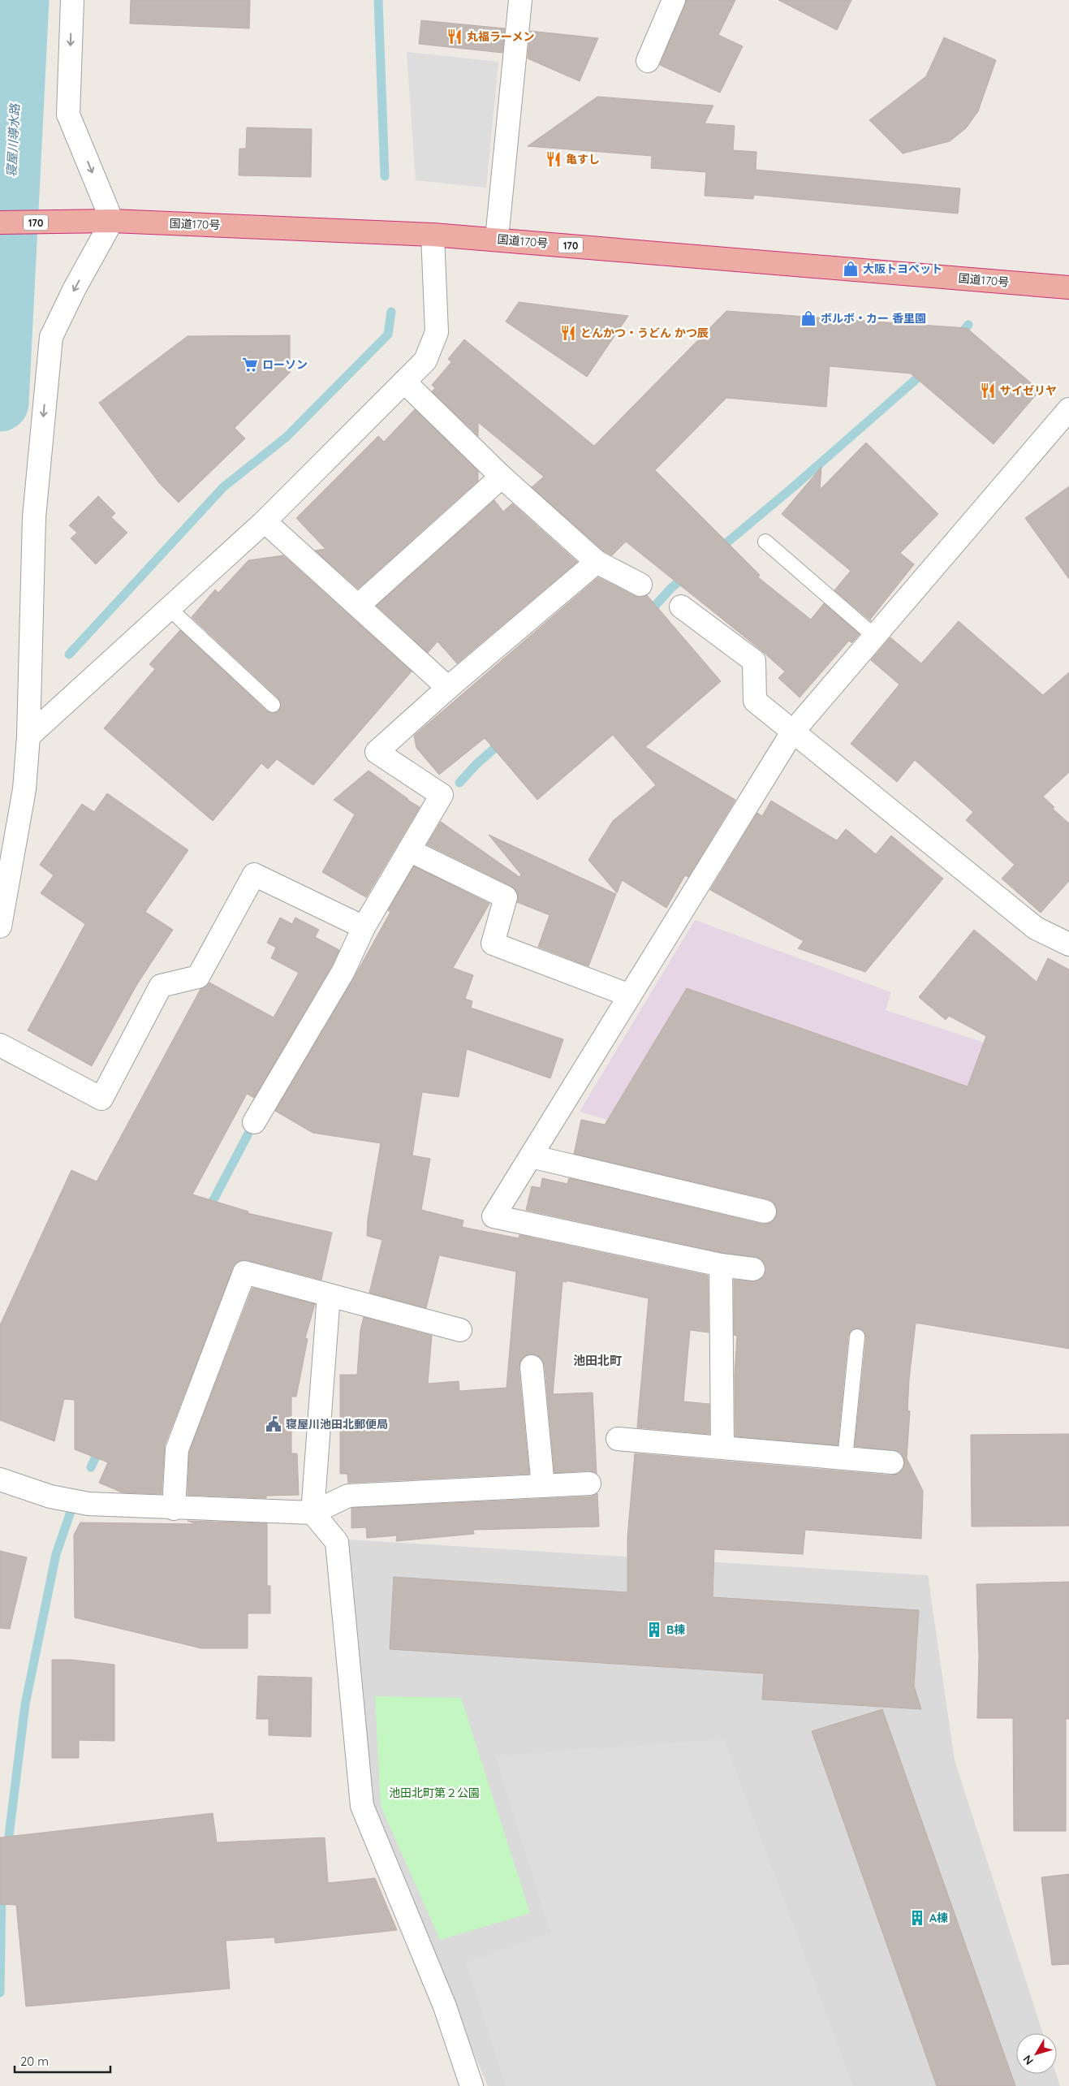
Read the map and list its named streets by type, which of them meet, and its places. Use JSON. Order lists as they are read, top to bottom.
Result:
{
  "streets": {
    "highway": ["170", "国道170号"]
  },
  "districts": ["池田北町"],
  "water": ["寝屋川導水路"],
  "parks": ["池田北町第２公園"],
  "places": {
    "restaurant": [
      "丸福ラーメン",
      "亀すし",
      "とんかつ・うどん かつ辰",
      "サイゼリヤ"
    ],
    "shop": ["大阪トヨペット", "ボルボ・カー 香里園"],
    "supermarket": ["ローソン"],
    "public building": ["寝屋川池田北郵便局"],
    "building": ["B棟", "A棟"]
  },
  "scale_bar": "20 m",
  "north": "bottom left"
}
